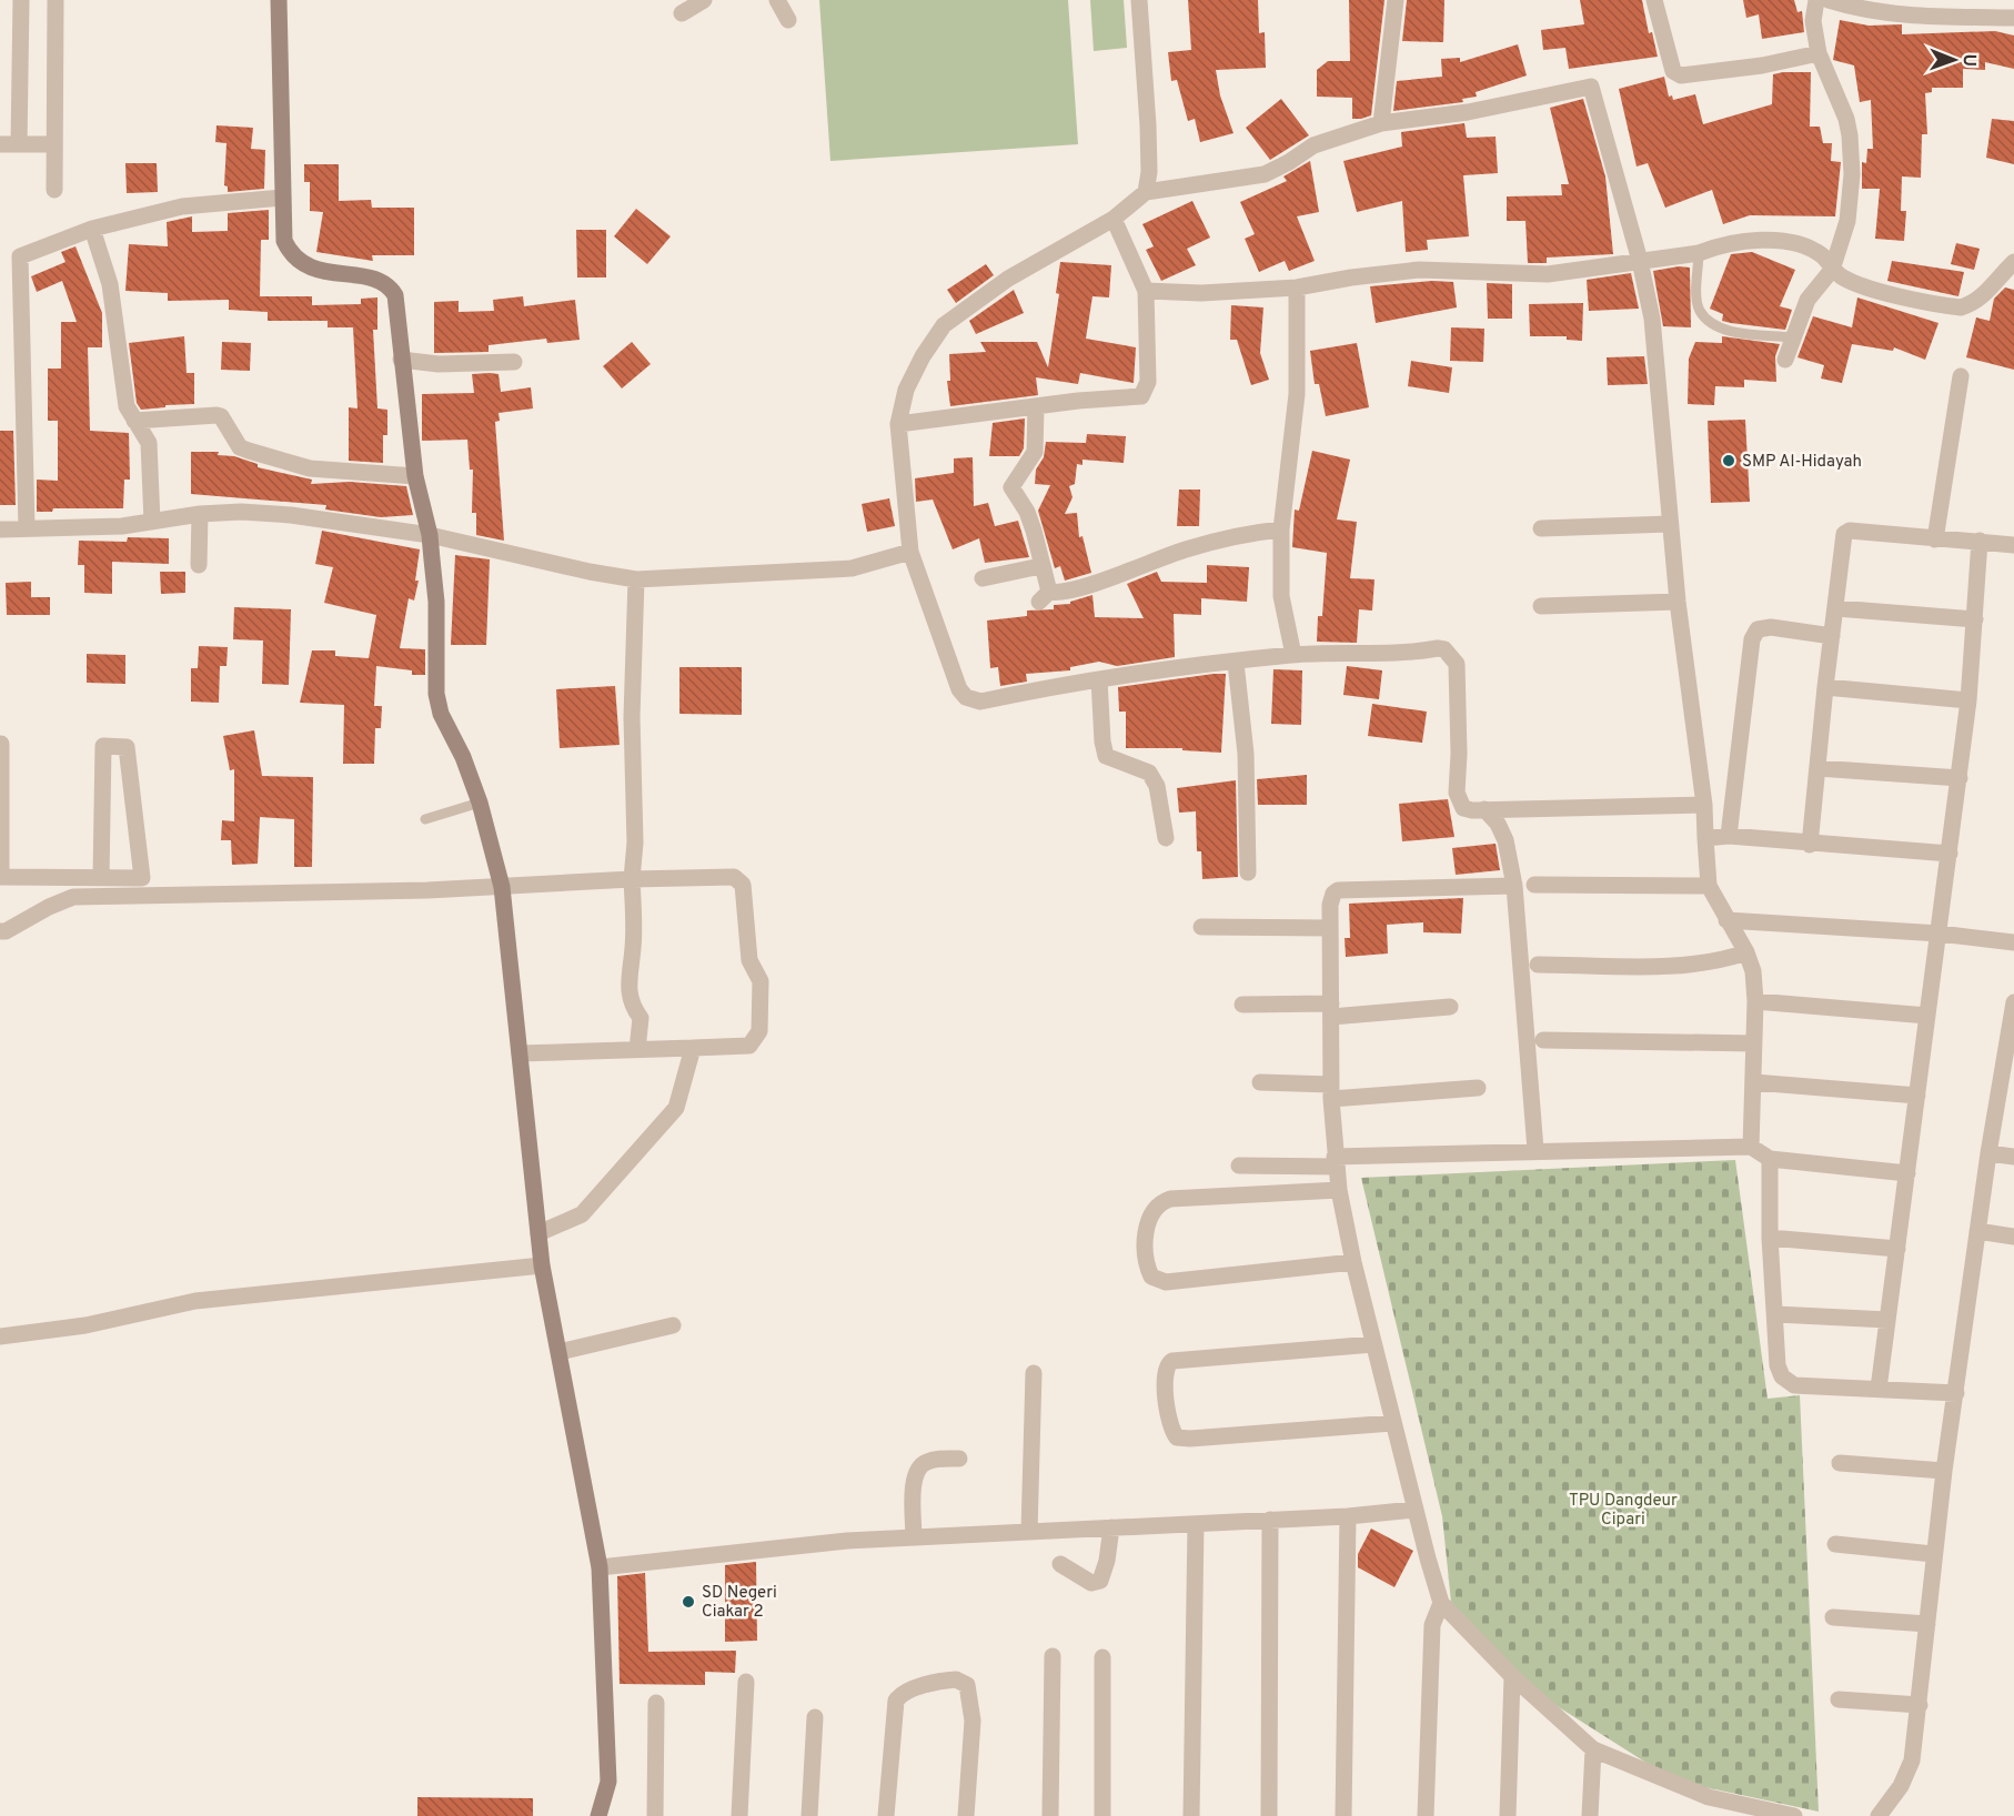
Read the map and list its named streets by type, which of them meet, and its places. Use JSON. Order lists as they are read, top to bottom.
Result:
{
  "parks": ["TPU Dangdeur Cipari"],
  "places": ["SMP Al-Hidayah", "SD Negeri Ciakar 2"],
  "north": "right"
}
